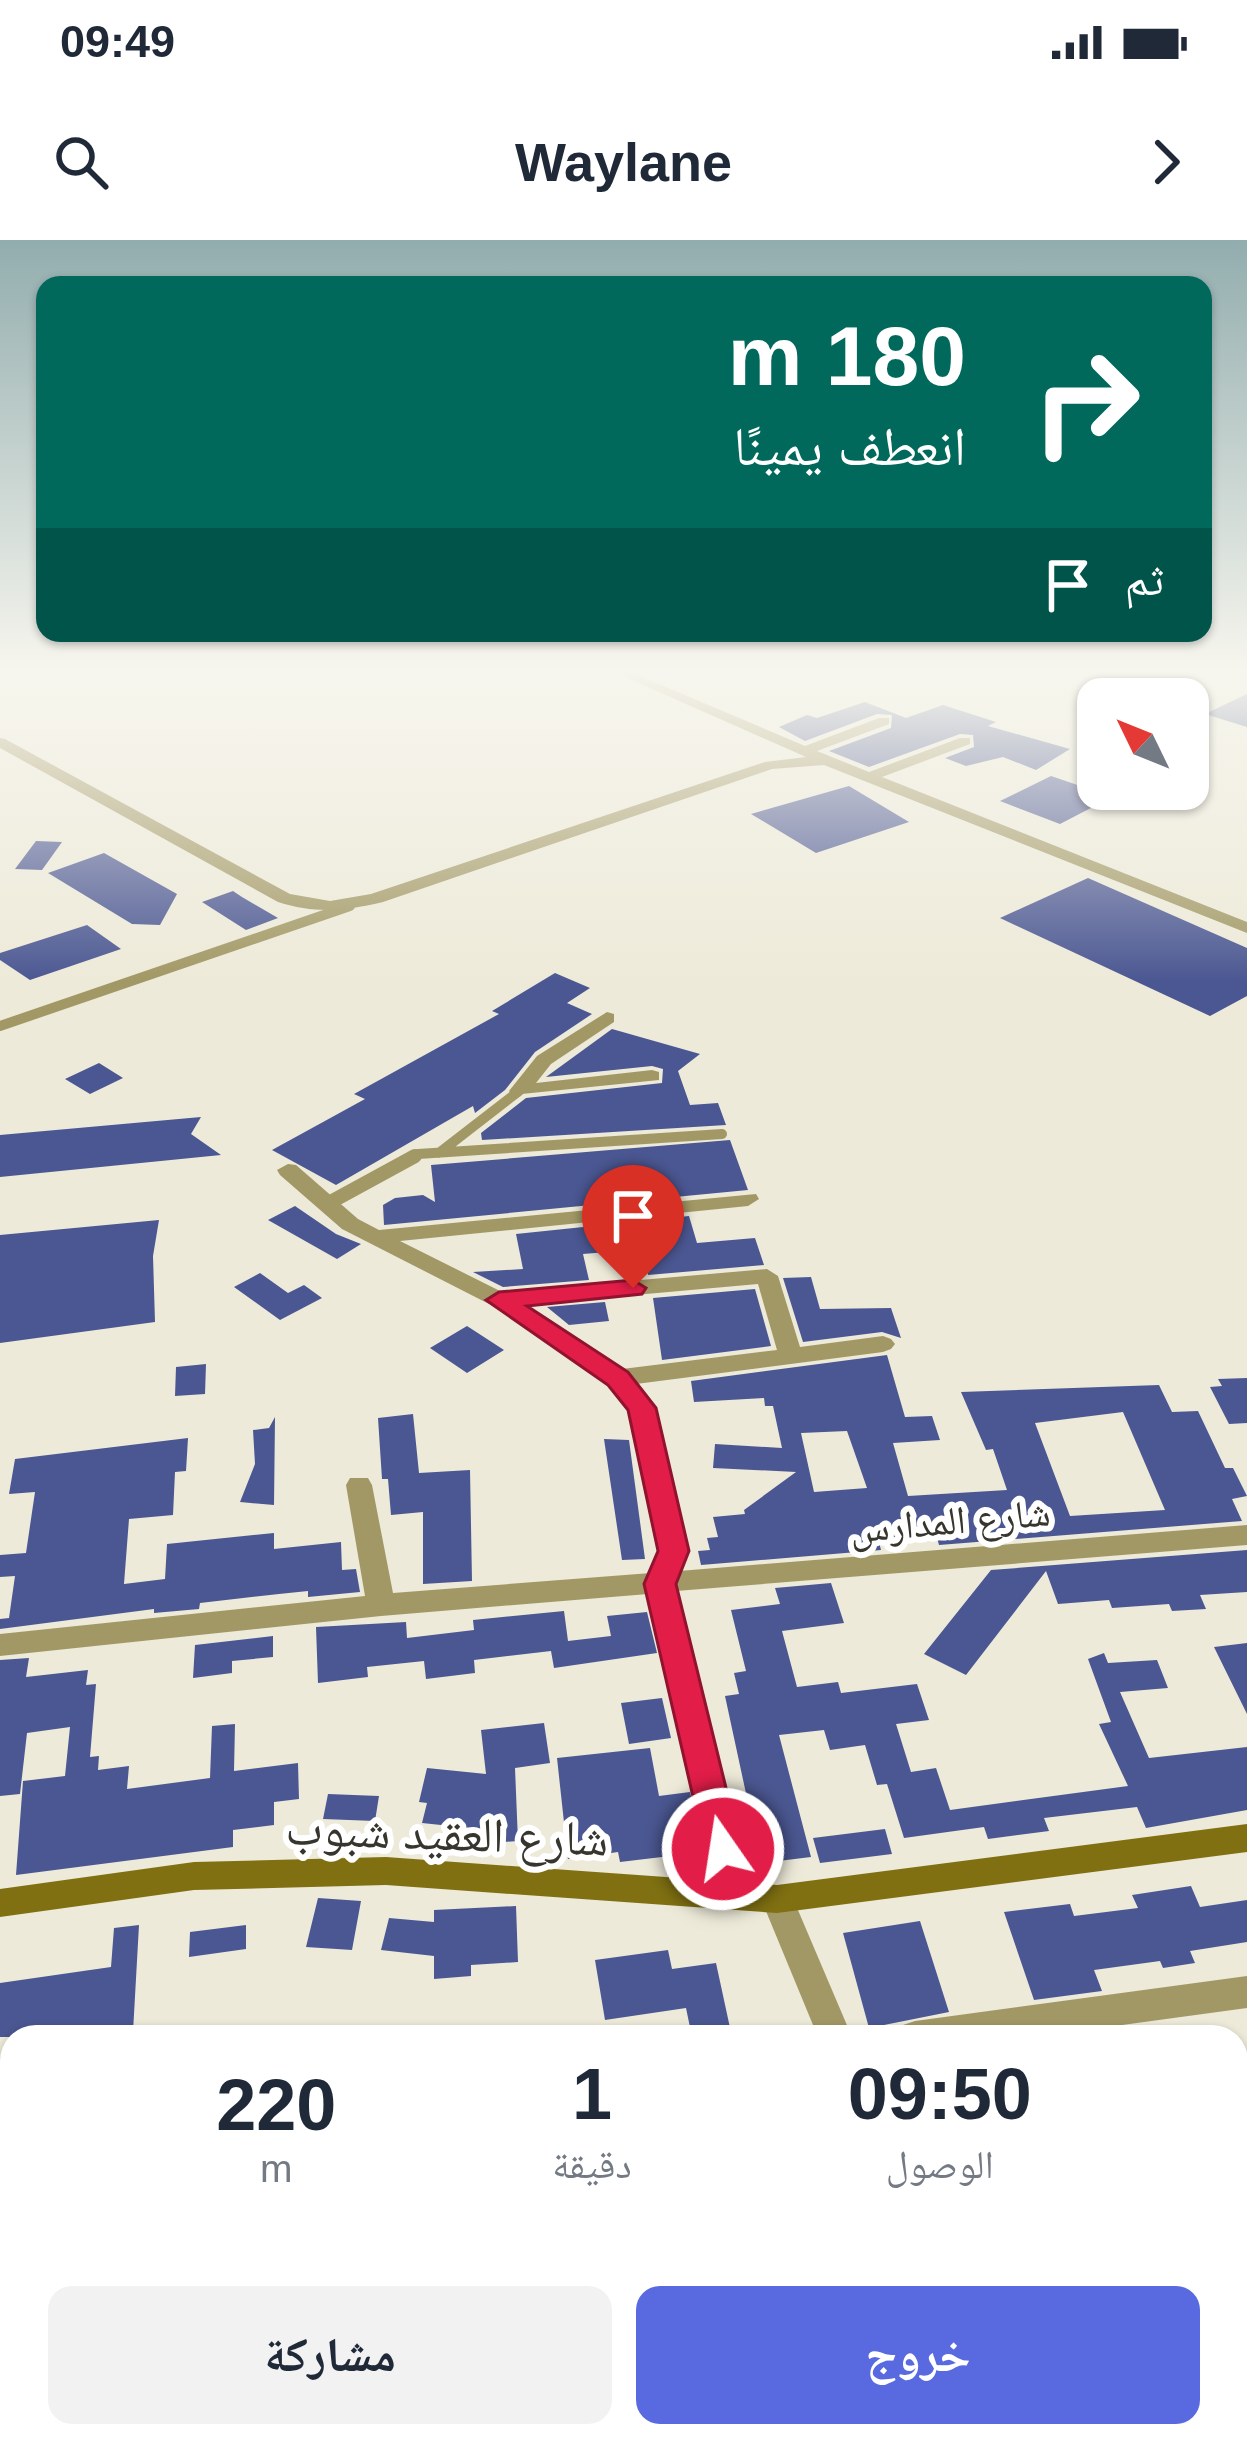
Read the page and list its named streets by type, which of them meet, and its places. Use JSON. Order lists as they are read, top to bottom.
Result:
{
  "streets": {
    "main road": ["شارع العقيد شبوب"],
    "street": ["شارع المدارس"]
  },
  "north": "top left",
  "page": {
    "status": "09:49",
    "header": "Waylane",
    "turn": ["180 m", "انعطف يمينًا"],
    "then": "ثم",
    "eta": [
      "09:50",
      "الوصول",
      "1",
      "دقيقة",
      "220",
      "m"
    ],
    "buttons": ["خروج", "مشاركة"]
  }
}
